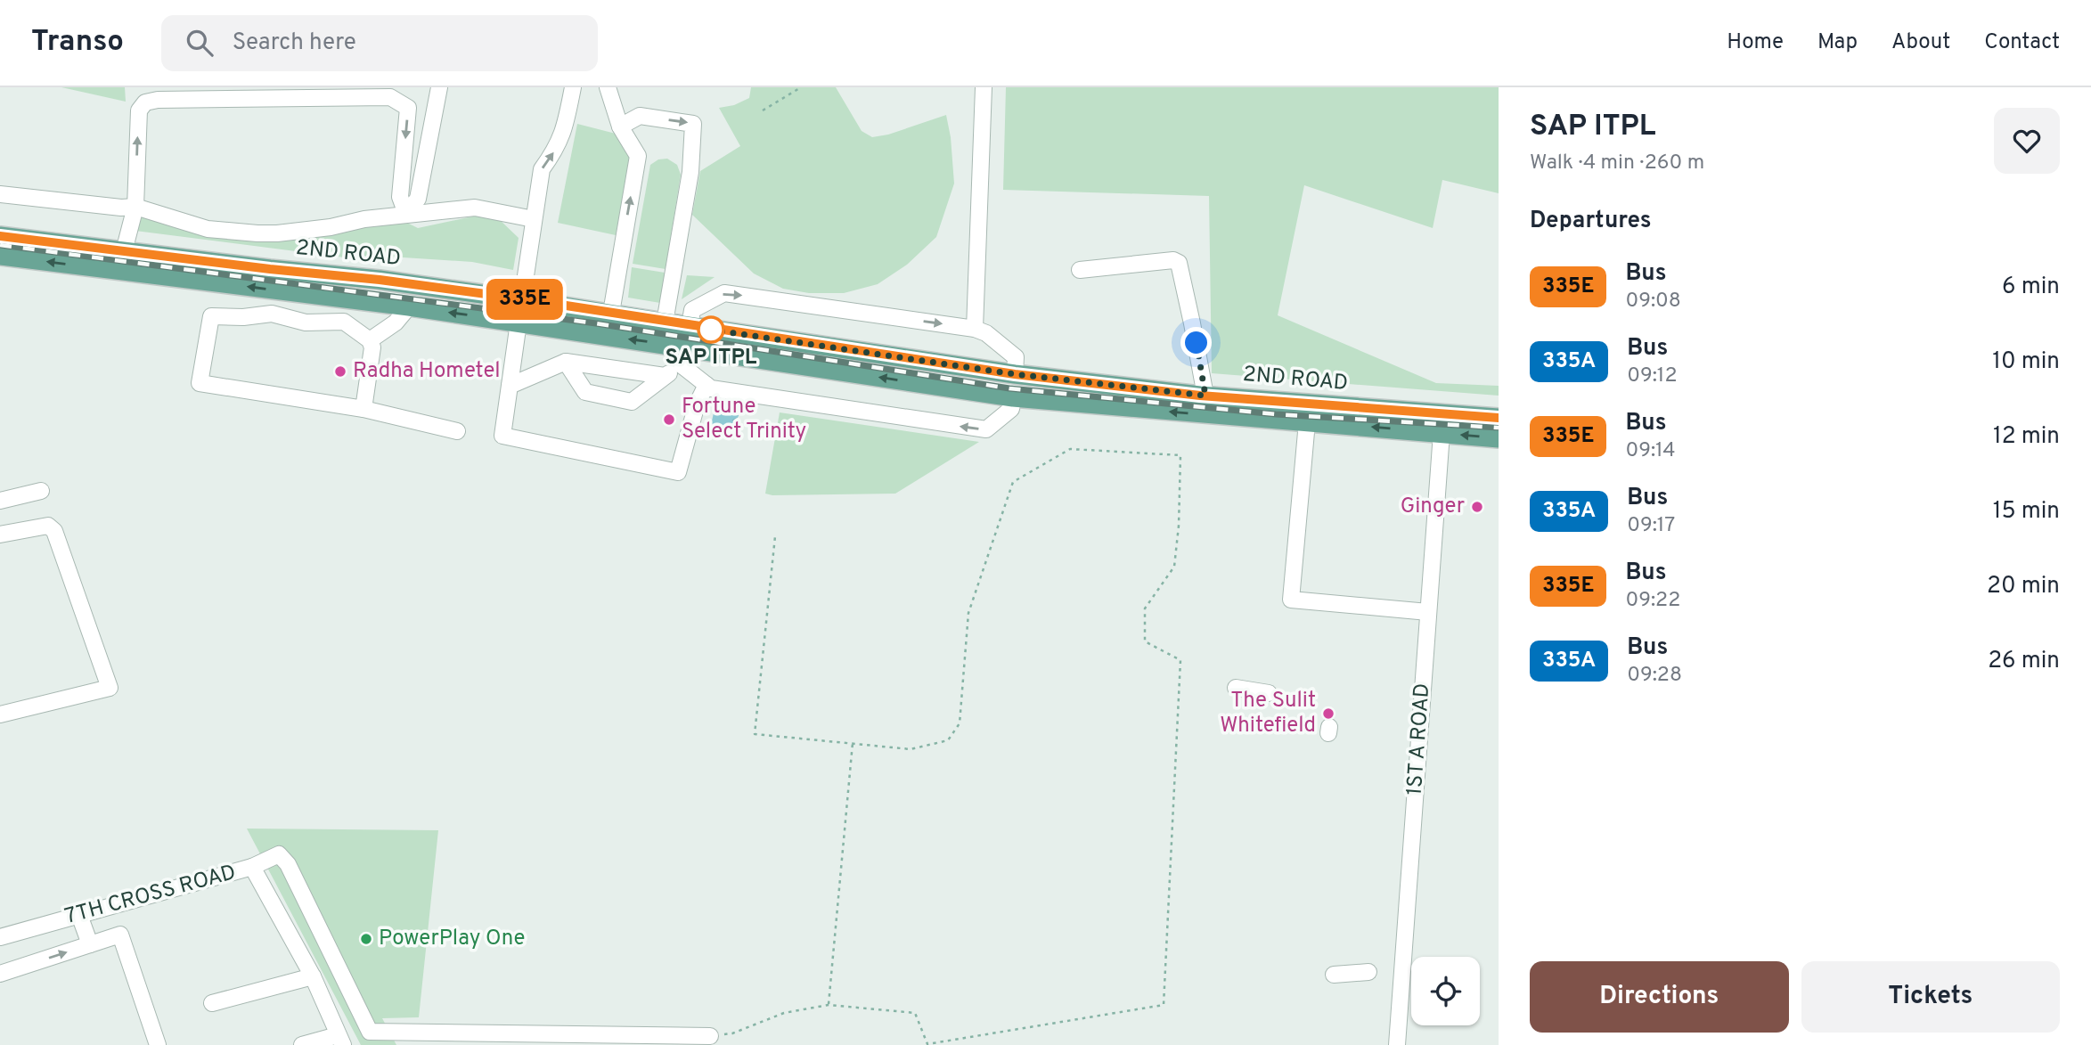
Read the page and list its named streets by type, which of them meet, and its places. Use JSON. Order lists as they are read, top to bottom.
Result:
{
  "streets": {
    "main road": ["2ND ROAD"],
    "street": ["1ST A ROAD", "7TH CROSS ROAD"]
  },
  "crossings": [
    ["2ND ROAD", "1ST A ROAD"]
  ],
  "places": [
    "SAP ITPL",
    "Radha Hometel",
    "Fortune Select Trinity",
    "Ginger",
    "The Sulit Whitefield",
    "PowerPlay One"
  ],
  "lines": ["bus line 335E"],
  "page": {
    "header": "Transo",
    "search": "Search here",
    "nav": [
      "Home",
      "Map",
      "About",
      "Contact"
    ],
    "on_map": "335E",
    "heading": [
      ["SAP ITPL", "Walk · 4 min · 260 m"],
      "Departures"
    ],
    "list": [
      {
        "mark": "335E",
        "name": "Bus",
        "note": "09:08",
        "value": "6 min"
      },
      {
        "mark": "335A",
        "name": "Bus",
        "note": "09:12",
        "value": "10 min"
      },
      {
        "mark": "335E",
        "name": "Bus",
        "note": "09:14",
        "value": "12 min"
      },
      {
        "mark": "335A",
        "name": "Bus",
        "note": "09:17",
        "value": "15 min"
      },
      {
        "mark": "335E",
        "name": "Bus",
        "note": "09:22",
        "value": "20 min"
      },
      {
        "mark": "335A",
        "name": "Bus",
        "note": "09:28",
        "value": "26 min"
      }
    ],
    "buttons": ["Directions", "Tickets"]
  }
}
